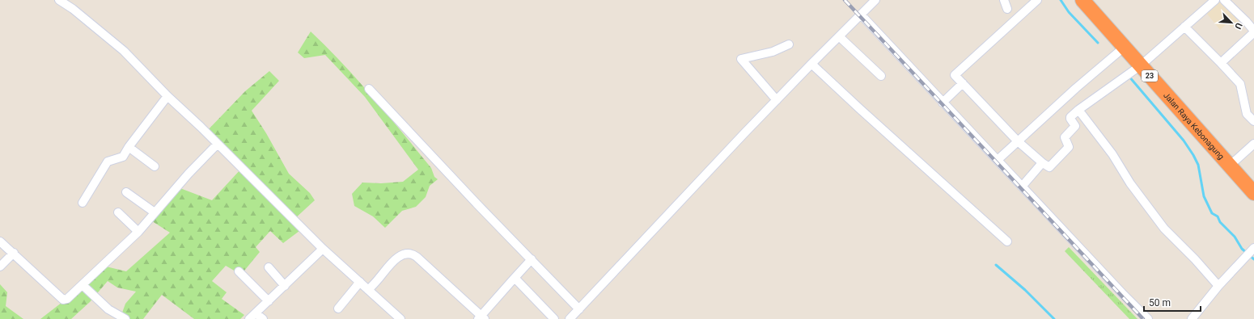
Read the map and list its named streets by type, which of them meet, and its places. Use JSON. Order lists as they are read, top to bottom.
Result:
{
  "streets": {
    "highway": ["23", "Jalan Raya Kebonagung"]
  },
  "scale_bar": "50 m",
  "north": "bottom right"
}
